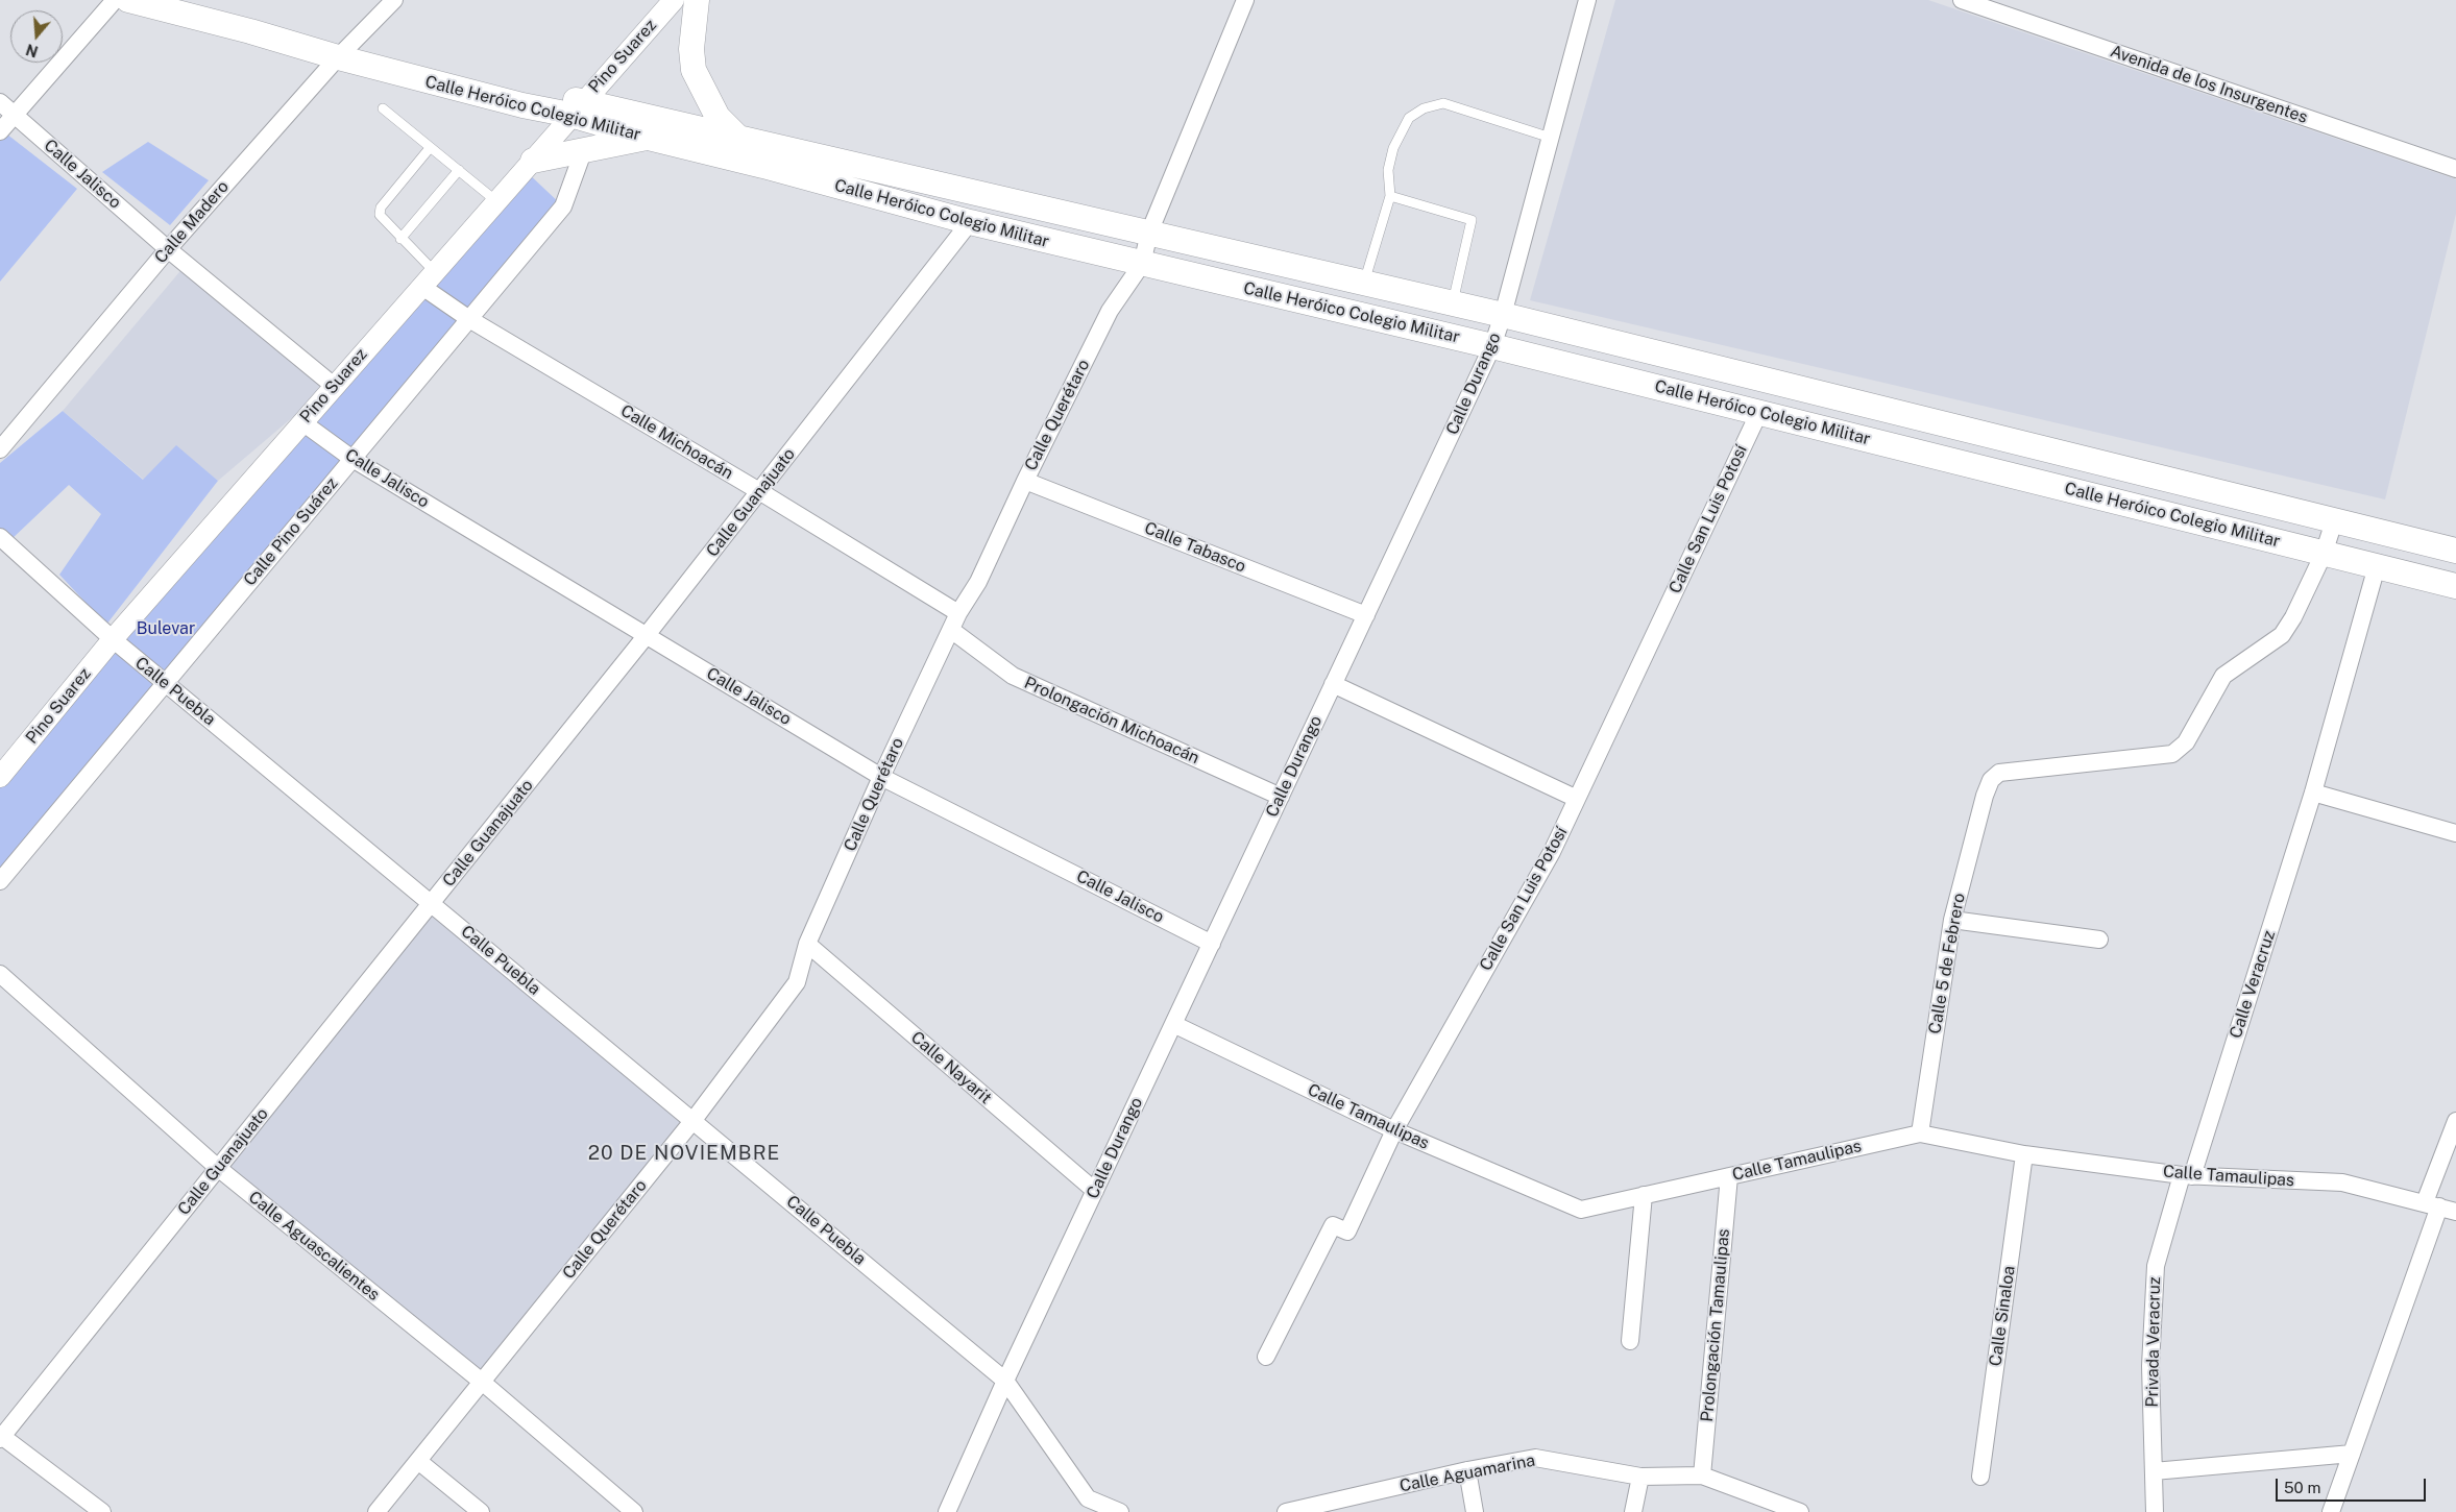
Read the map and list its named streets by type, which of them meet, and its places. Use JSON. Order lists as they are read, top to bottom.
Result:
{
  "streets": {
    "main road": ["Calle Heróico Colegio Militar"],
    "street": [
      "Pino Suarez",
      "Avenida de los Insurgentes",
      "Calle Jalisco",
      "Calle Madero",
      "Calle Durango",
      "Calle Querétaro",
      "Calle Michoacán",
      "Calle Guanajuato",
      "Calle San Luis Potosí",
      "Calle Pino Suárez",
      "Calle Tabasco",
      "Calle Puebla",
      "Prolongación Michoacán",
      "Calle 5 de Febrero",
      "Calle Veracruz",
      "Calle Nayarit",
      "Calle Tamaulipas",
      "Calle Aguascalientes",
      "Calle Sinaloa",
      "Prolongación Tamaulipas",
      "Privada Veracruz",
      "Calle Aguamarina"
    ]
  },
  "crossings": [
    ["Pino Suarez", "Calle Heróico Colegio Militar"],
    ["Pino Suarez", "Calle Jalisco"],
    ["Pino Suarez", "Calle Michoacán"],
    ["Pino Suarez", "Calle Puebla"],
    ["Calle Heróico Colegio Militar", "Calle Madero"],
    ["Calle Heróico Colegio Militar", "Calle Durango"],
    ["Calle Heróico Colegio Militar", "Calle Querétaro"],
    ["Calle Heróico Colegio Militar", "Calle Guanajuato"],
    ["Calle Heróico Colegio Militar", "Calle San Luis Potosí"],
    ["Calle Heróico Colegio Militar", "Calle 5 de Febrero"],
    ["Calle Heróico Colegio Militar", "Calle Veracruz"],
    ["Calle Jalisco", "Calle Madero"],
    ["Calle Jalisco", "Calle Durango"],
    ["Calle Jalisco", "Calle Querétaro"],
    ["Calle Jalisco", "Calle Guanajuato"],
    ["Calle Jalisco", "Calle Pino Suárez"],
    ["Calle Durango", "Calle Tabasco"],
    ["Calle Durango", "Calle Puebla"],
    ["Calle Durango", "Prolongación Michoacán"],
    ["Calle Durango", "Calle Nayarit"],
    ["Calle Durango", "Calle Tamaulipas"],
    ["Calle Querétaro", "Calle Michoacán"],
    ["Calle Querétaro", "Calle Tabasco"],
    ["Calle Querétaro", "Calle Puebla"],
    ["Calle Querétaro", "Prolongación Michoacán"],
    ["Calle Querétaro", "Calle Nayarit"],
    ["Calle Querétaro", "Calle Aguascalientes"],
    ["Calle Michoacán", "Calle Guanajuato"],
    ["Calle Michoacán", "Calle Pino Suárez"],
    ["Calle Guanajuato", "Calle Puebla"],
    ["Calle Guanajuato", "Calle Aguascalientes"],
    ["Calle San Luis Potosí", "Calle Tamaulipas"],
    ["Calle Pino Suárez", "Calle Puebla"],
    ["Calle 5 de Febrero", "Calle Tamaulipas"],
    ["Calle Veracruz", "Calle Tamaulipas"],
    ["Calle Veracruz", "Privada Veracruz"],
    ["Calle Tamaulipas", "Calle Sinaloa"],
    ["Calle Tamaulipas", "Prolongación Tamaulipas"],
    ["Calle Tamaulipas", "Privada Veracruz"],
    ["Prolongación Tamaulipas", "Calle Aguamarina"]
  ],
  "districts": ["20 DE NOVIEMBRE"],
  "parks": ["Bulevar"],
  "scale_bar": "50 m",
  "north": "bottom"
}
